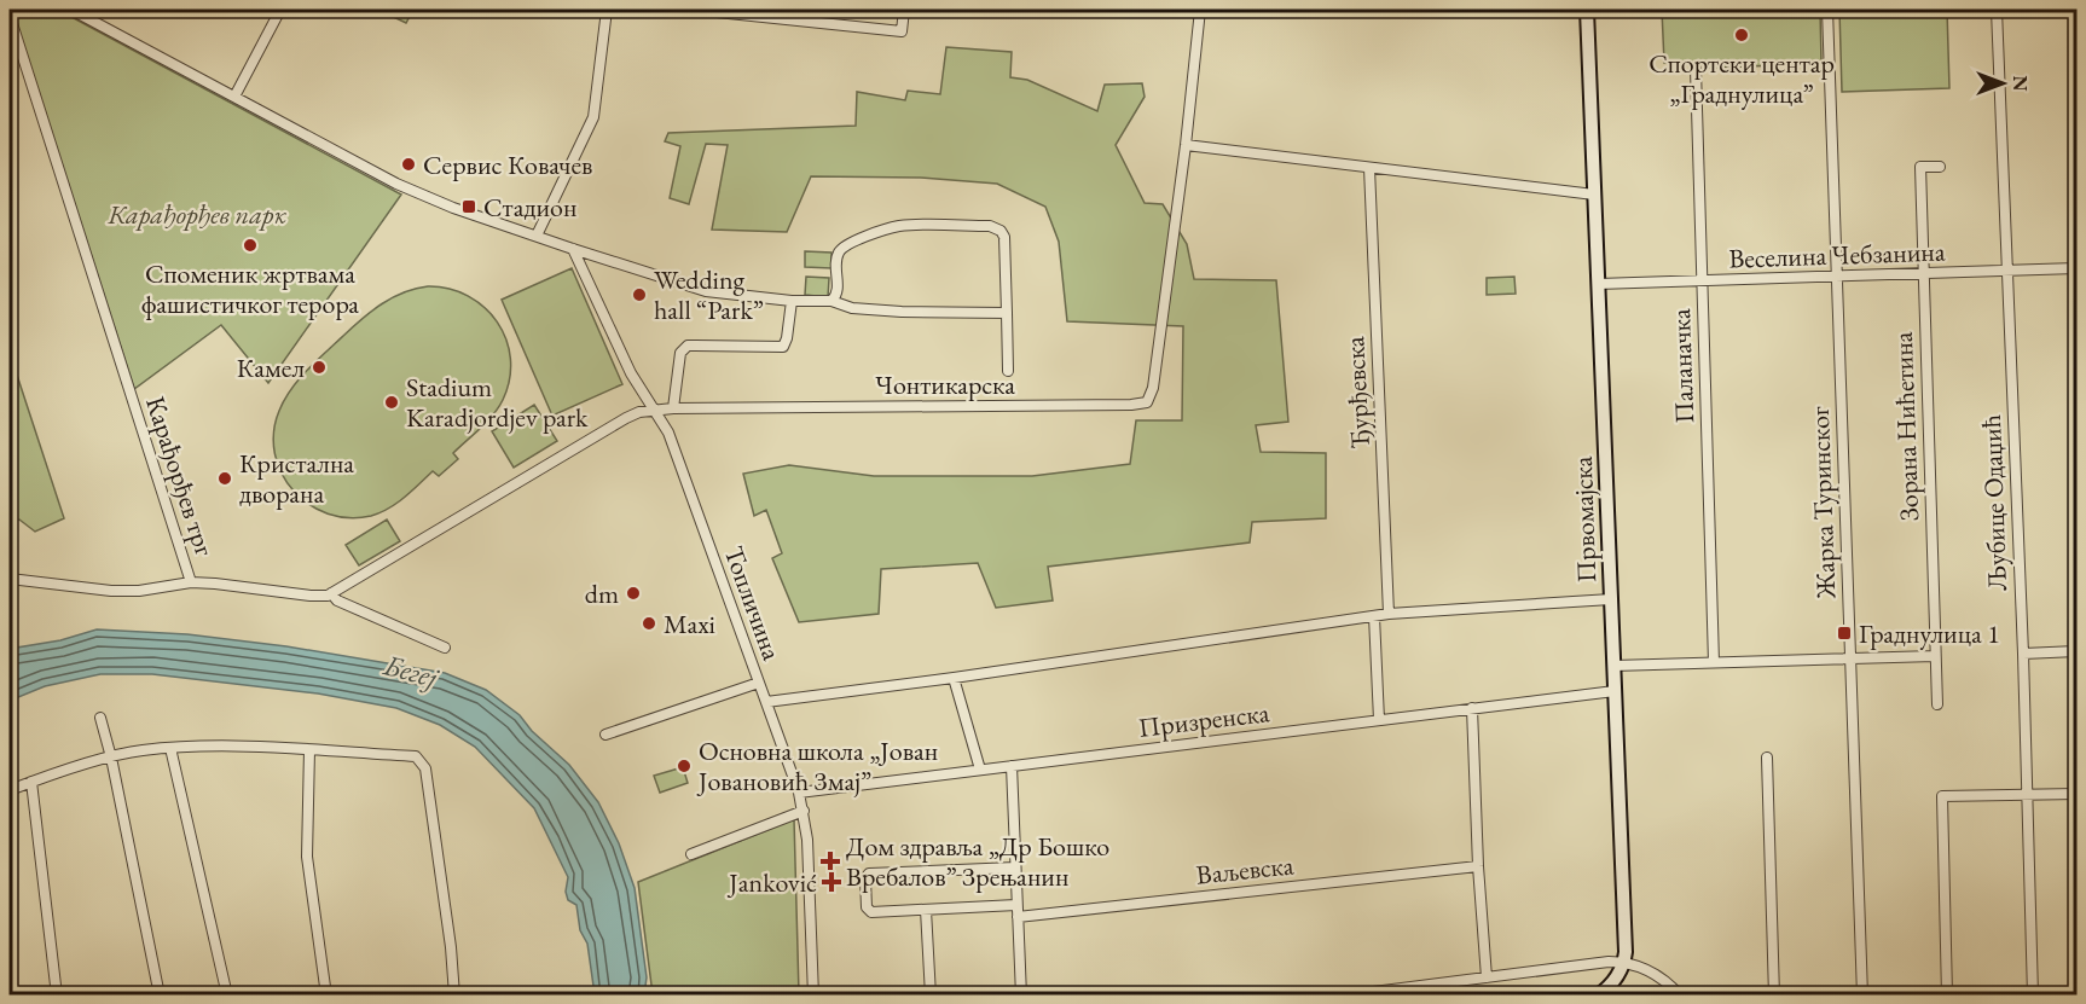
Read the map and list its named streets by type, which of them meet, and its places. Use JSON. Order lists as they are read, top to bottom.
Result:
{
  "streets": {
    "street": [
      "Веселина Чебзанина",
      "Паланачка",
      "Чонтикарска",
      "Ђурђевска",
      "Зорана Нићетина",
      "Карађорђев трг",
      "Жарка Туринског",
      "Љубице Одаџић",
      "Првомајска",
      "Топличина",
      "Призренска",
      "Ваљевска"
    ]
  },
  "crossings": [
    ["Веселина Чебзанина", "Паланачка"],
    ["Веселина Чебзанина", "Зорана Нићетина"],
    ["Веселина Чебзанина", "Жарка Туринског"],
    ["Веселина Чебзанина", "Љубице Одаџић"],
    ["Веселина Чебзанина", "Првомајска"],
    ["Првомајска", "Призренска"],
    ["Топличина", "Призренска"]
  ],
  "water": ["Бегеј"],
  "parks": ["Карађорђев парк"],
  "places": {
    "other": [
      "Спортски центар „Граднулица”",
      "Сервис Ковачев",
      "Споменик жртвама фашистичког терора",
      "Wedding hall “Park”",
      "Камел",
      "Stadium Karadjordjev park",
      "Кристална дворана",
      "dm",
      "Maxi",
      "Основна школа „Јован Јовановић Змај”"
    ],
    "transit": ["Стадион", "Граднулица 1"],
    "health": ["Дом здравља „Др Бошко Вребалов” Зрењанин", "Janković"]
  },
  "north": "right"
}
